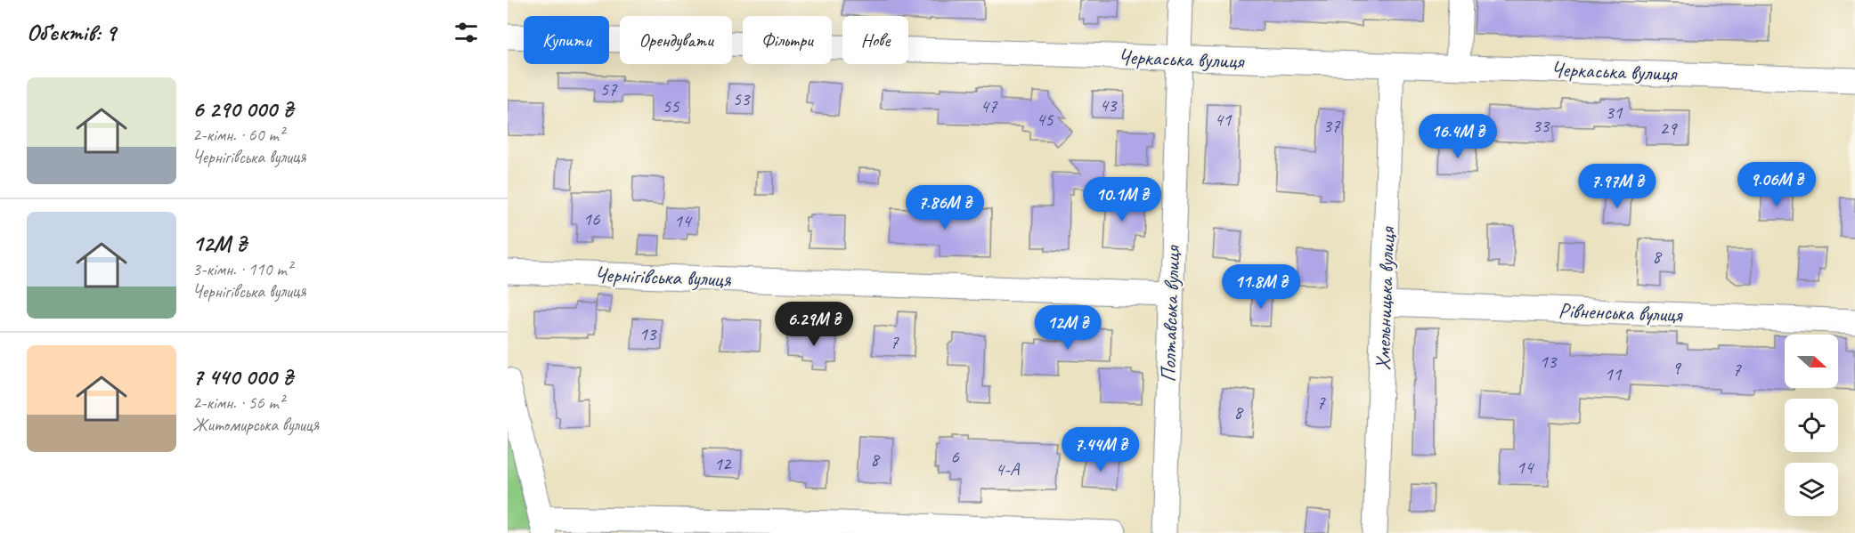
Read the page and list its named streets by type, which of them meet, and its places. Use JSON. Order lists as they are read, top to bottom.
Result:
{
  "streets": {
    "street": [
      "Черкаська вулиця",
      "Чернігівська вулиця",
      "Хмельницька вулиця",
      "Рівненська вулиця",
      "Полтавська вулиця"
    ]
  },
  "crossings": [
    ["Черкаська вулиця", "Хмельницька вулиця"],
    ["Черкаська вулиця", "Полтавська вулиця"],
    ["Чернігівська вулиця", "Полтавська вулиця"],
    ["Хмельницька вулиця", "Рівненська вулиця"]
  ],
  "house_numbers": [
    "57",
    "53",
    "43",
    "55",
    "47",
    "31",
    "45",
    "41",
    "37",
    "33",
    "29",
    "16",
    "14",
    "8",
    "13",
    "7",
    "13",
    "9",
    "7",
    "11",
    "7",
    "8",
    "6",
    "8",
    "12",
    "14",
    "4-А"
  ],
  "north": "right",
  "page": {
    "heading": "Об’єктів: 9",
    "chip": [
      "Купити",
      "Орендувати",
      "Фільтри",
      "Нове"
    ],
    "list": [
      {
        "name": "6 290 000 ₴",
        "note": "2-кімн. · 60 m² · Чернігівська вулиця"
      },
      {
        "name": "12M ₴",
        "note": "3-кімн. · 110 m² · Чернігівська вулиця"
      },
      {
        "name": "7 440 000 ₴",
        "note": "2-кімн. · 56 m² · Житомирська вулиця"
      }
    ],
    "price": [
      "16.4M ₴",
      "9.06M ₴",
      "7.97M ₴",
      "10.1M ₴",
      "7.86M ₴",
      "11.8M ₴",
      "6.29M ₴",
      "12M ₴",
      "7.44M ₴"
    ]
  }
}
